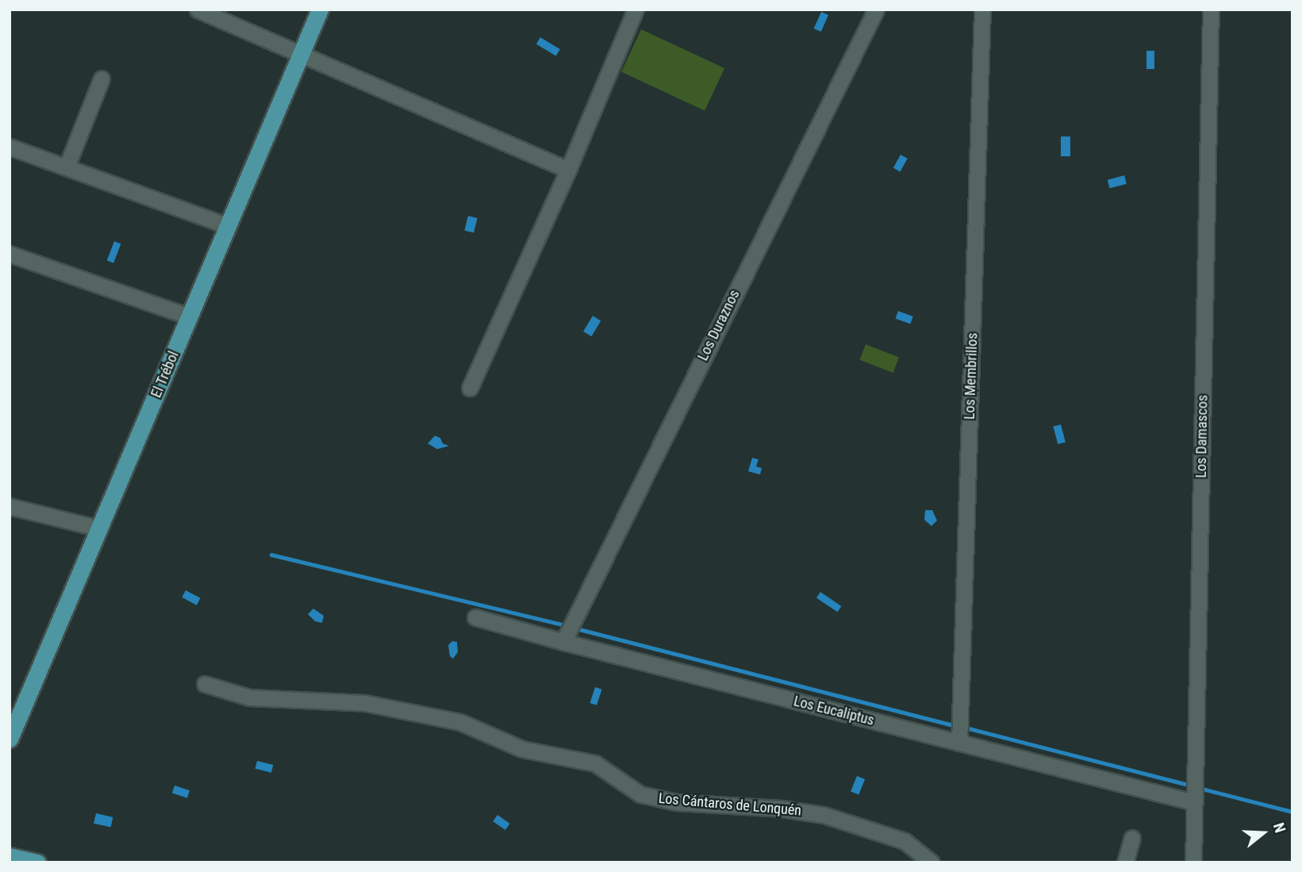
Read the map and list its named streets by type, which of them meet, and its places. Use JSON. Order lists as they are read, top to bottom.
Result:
{
  "streets": {
    "main road": ["El Trébol"],
    "street": [
      "Los Duraznos",
      "Los Membrillos",
      "Los Damascos",
      "Los Eucaliptus",
      "Los Cántaros de Lonquén"
    ]
  },
  "crossings": [
    ["Los Duraznos", "Los Eucaliptus"],
    ["Los Membrillos", "Los Eucaliptus"],
    ["Los Damascos", "Los Eucaliptus"]
  ],
  "north": "right"
}
